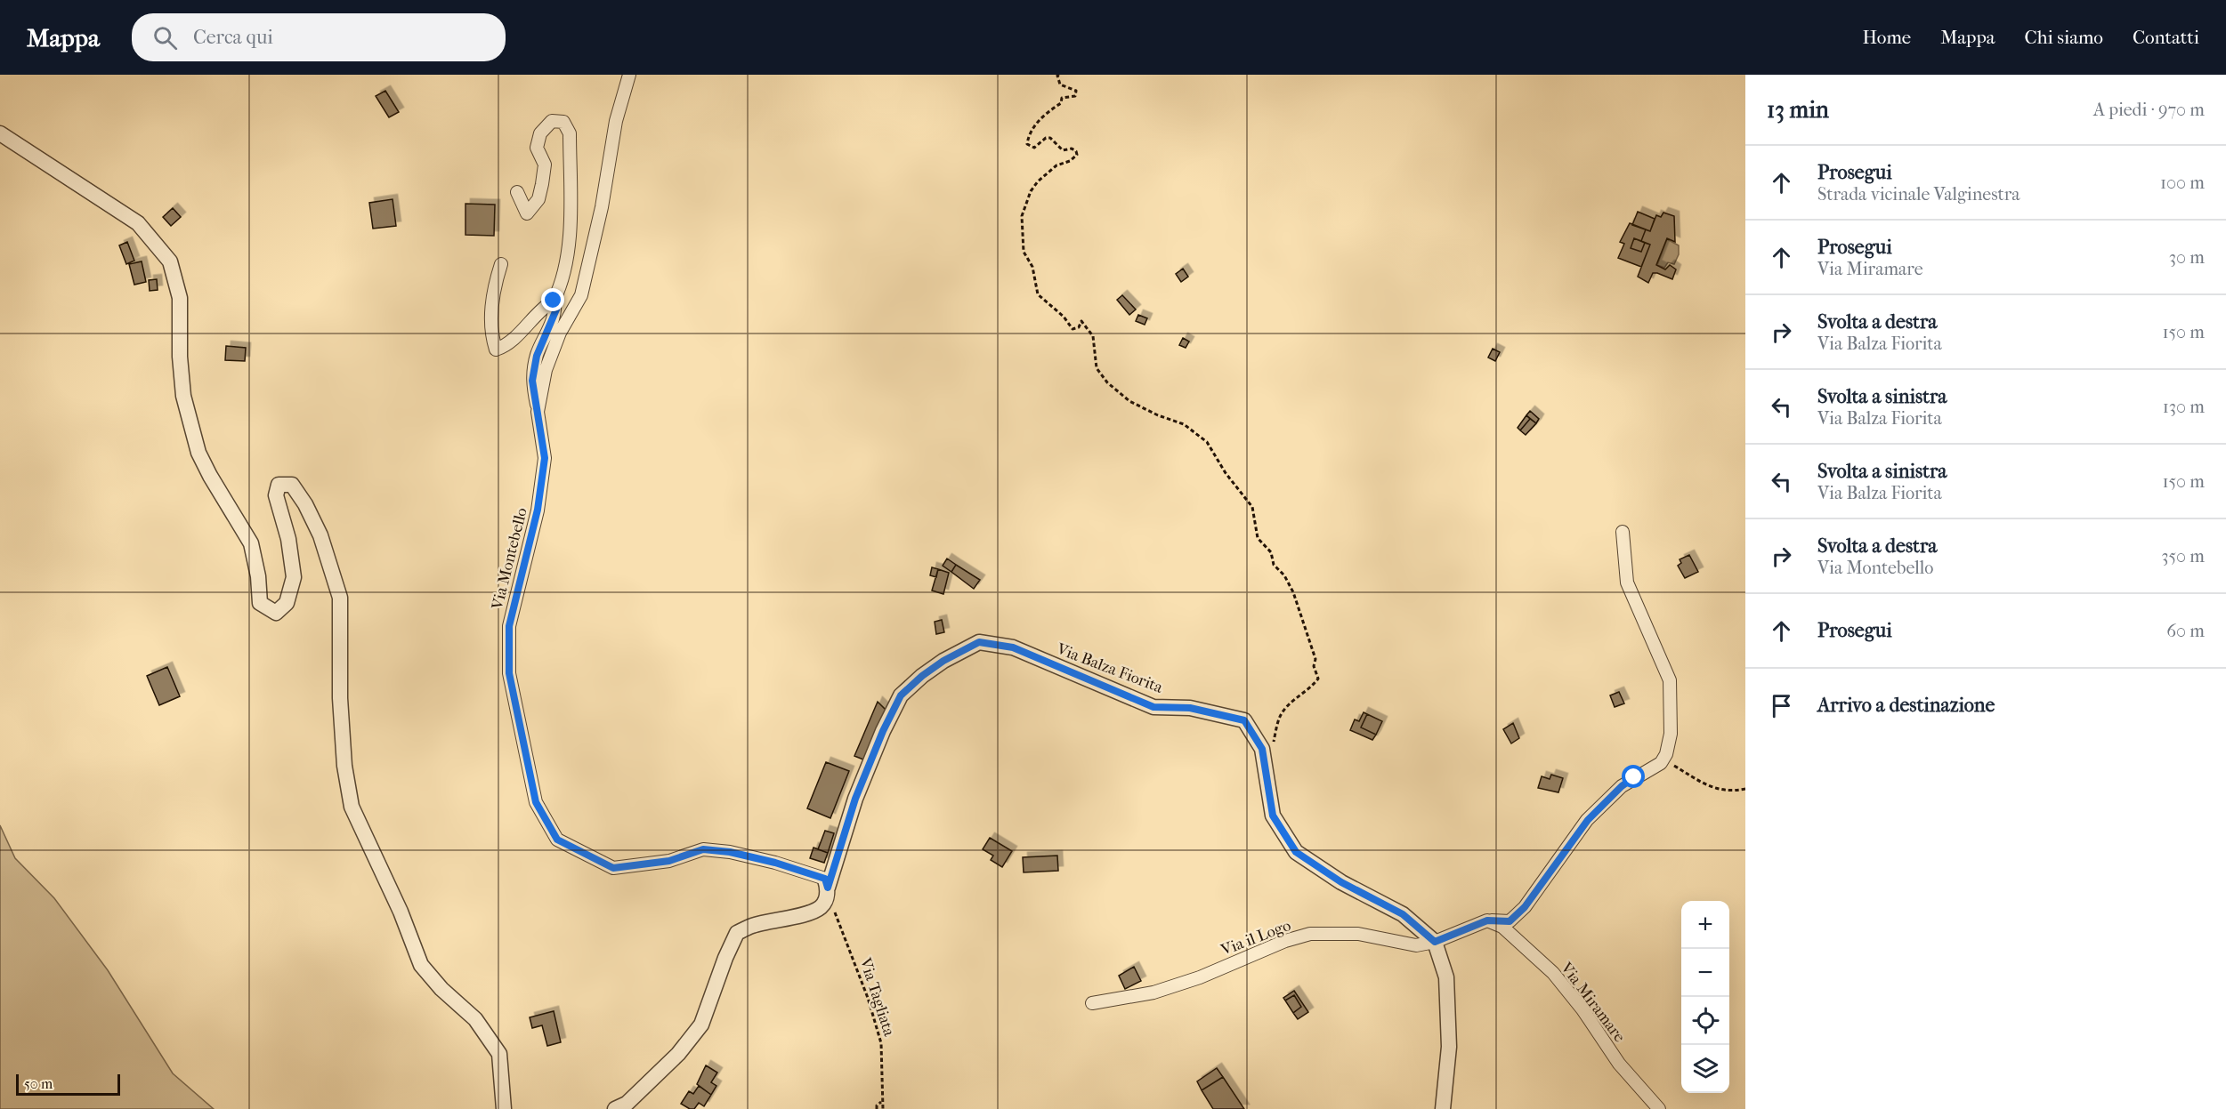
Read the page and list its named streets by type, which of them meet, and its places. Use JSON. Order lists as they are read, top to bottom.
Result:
{
  "streets": {
    "street": [
      "Via Montebello",
      "Via Balza Fiorita",
      "Via il Logo",
      "Via Miramare"
    ],
    "path": ["Via Tagliata"]
  },
  "crossings": [
    ["Via Montebello", "Via Balza Fiorita"],
    ["Via Montebello", "Via Tagliata"],
    ["Via Balza Fiorita", "Via il Logo"],
    ["Via Balza Fiorita", "Via Tagliata"]
  ],
  "scale_bar": "50 m",
  "page": {
    "header": "Mappa",
    "search": "Cerca qui",
    "nav": [
      "Home",
      "Mappa",
      "Chi siamo",
      "Contatti"
    ],
    "heading": ["13 min", "A piedi · 970 m"],
    "list": [
      ["Prosegui", "Strada vicinale Valginestra", "100 m"],
      ["Prosegui", "Via Miramare", "30 m"],
      ["Svolta a destra", "Via Balza Fiorita", "150 m"],
      ["Svolta a sinistra", "Via Balza Fiorita", "130 m"],
      ["Svolta a sinistra", "Via Balza Fiorita", "150 m"],
      ["Svolta a destra", "Via Montebello", "350 m"],
      ["Prosegui", "60 m"],
      "Arrivo a destinazione"
    ],
    "map_buttons": ["+", "−"],
    "scale": "50 m"
  }
}
